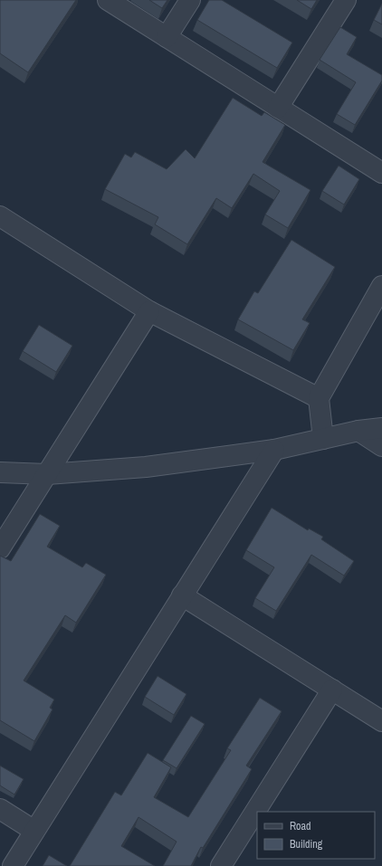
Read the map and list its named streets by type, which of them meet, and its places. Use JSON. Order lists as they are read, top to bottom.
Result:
{
  "legend": ["Road", "Building"]
}
